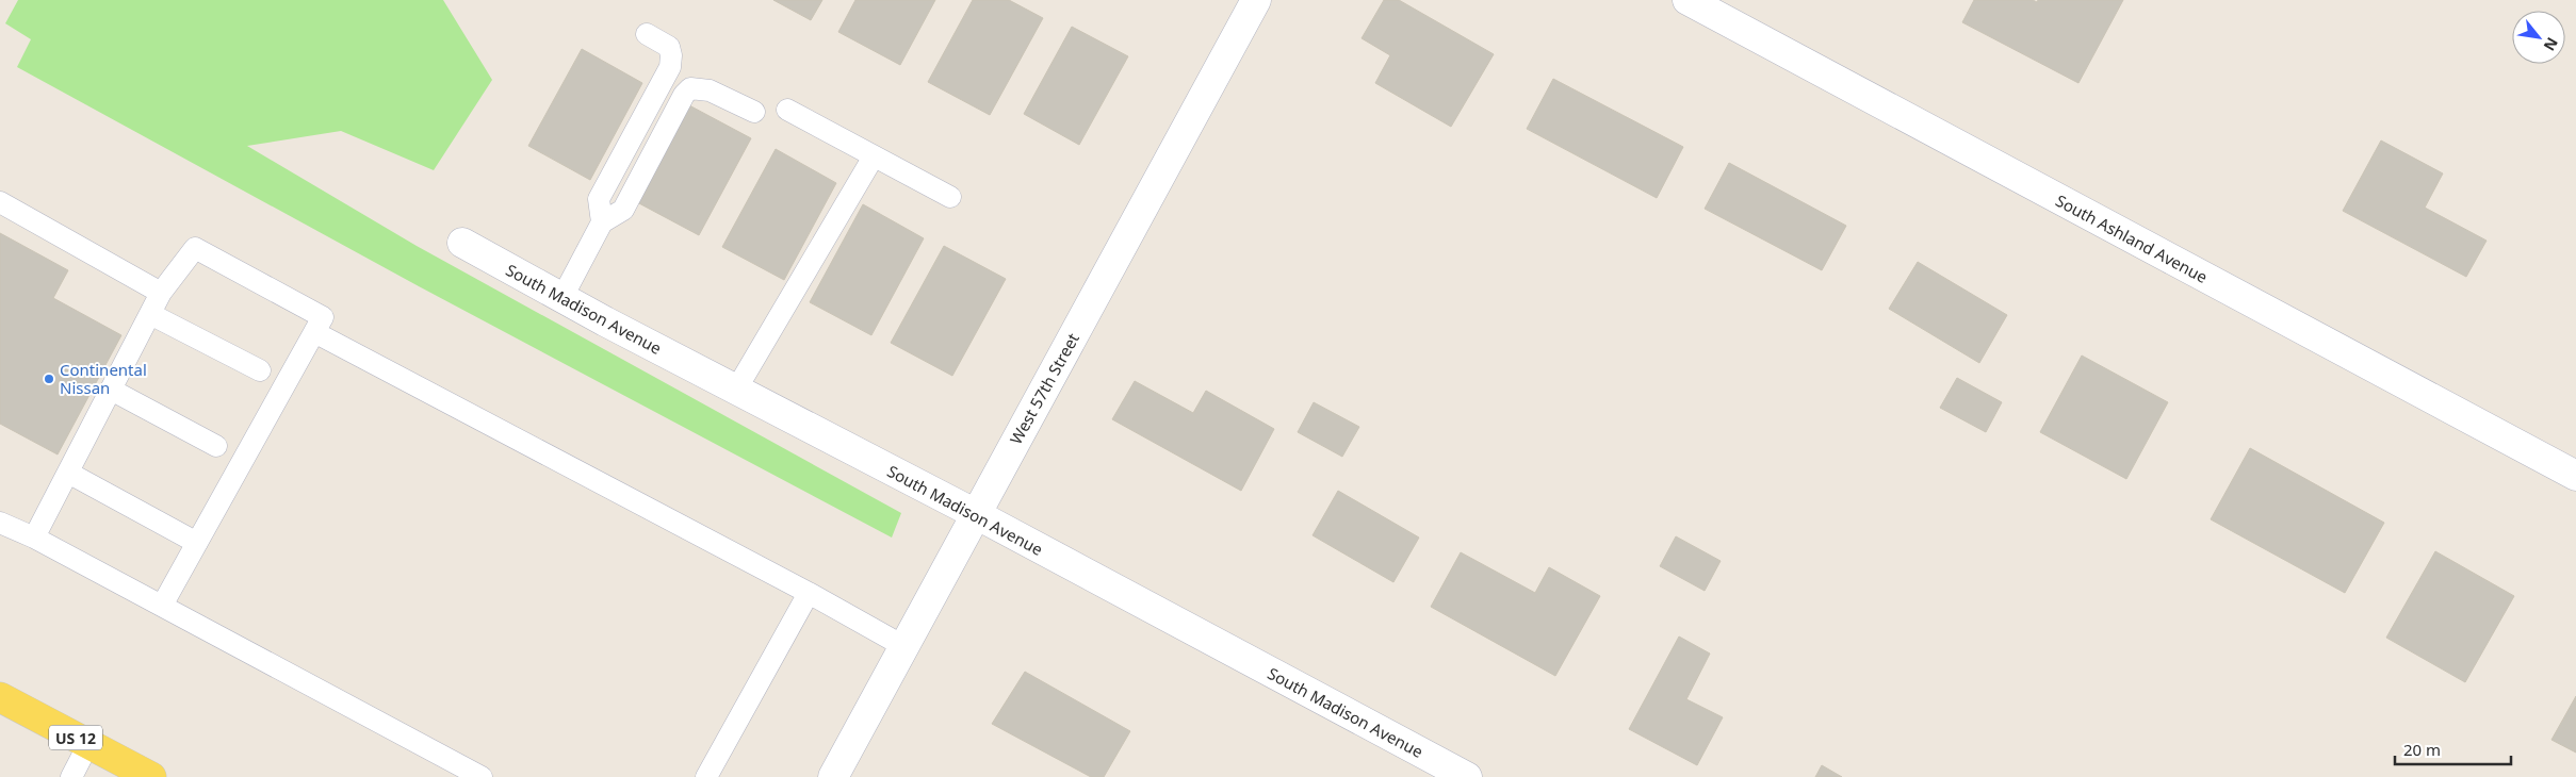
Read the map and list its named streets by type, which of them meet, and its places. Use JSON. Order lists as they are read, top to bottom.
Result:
{
  "streets": {
    "main road": ["US 12"],
    "street": ["South Ashland Avenue", "South Madison Avenue", "West 57th Street"]
  },
  "crossings": [
    ["South Madison Avenue", "West 57th Street"]
  ],
  "places": ["Continental Nissan"],
  "scale_bar": "20 m",
  "north": "bottom right"
}
